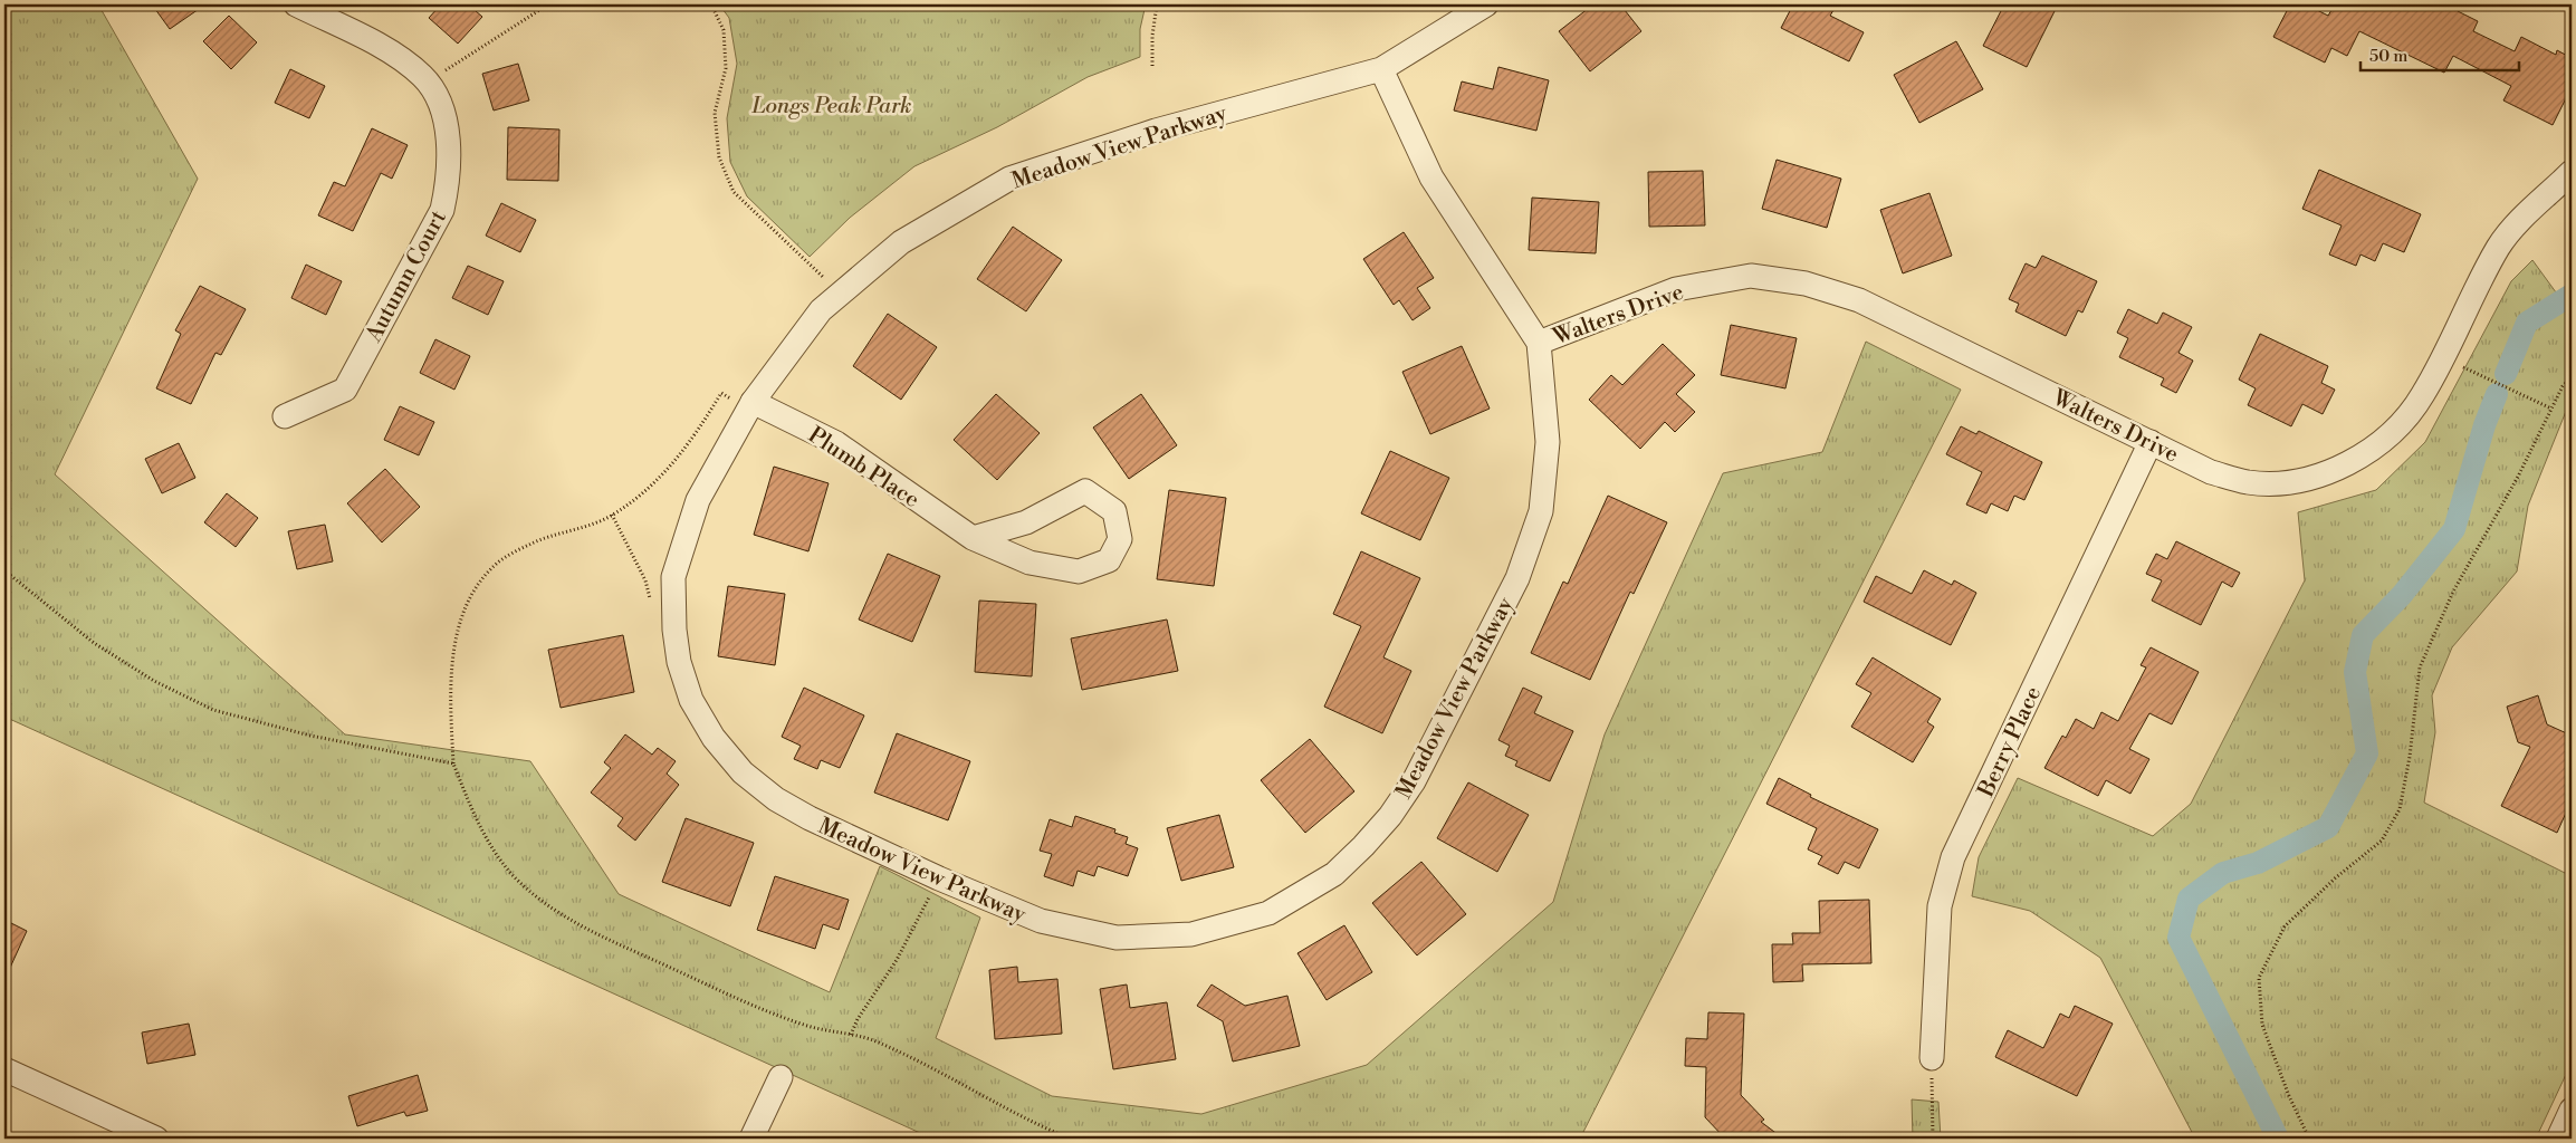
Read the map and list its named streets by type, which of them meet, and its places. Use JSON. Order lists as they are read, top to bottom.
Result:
{
  "streets": {
    "street": [
      "Meadow View Parkway",
      "Autumn Court",
      "Walters Drive",
      "Plumb Place",
      "Berry Place"
    ]
  },
  "crossings": [
    ["Meadow View Parkway", "Walters Drive"],
    ["Meadow View Parkway", "Plumb Place"],
    ["Walters Drive", "Berry Place"]
  ],
  "parks": ["Longs Peak Park"],
  "scale_bar": "50 m"
}
